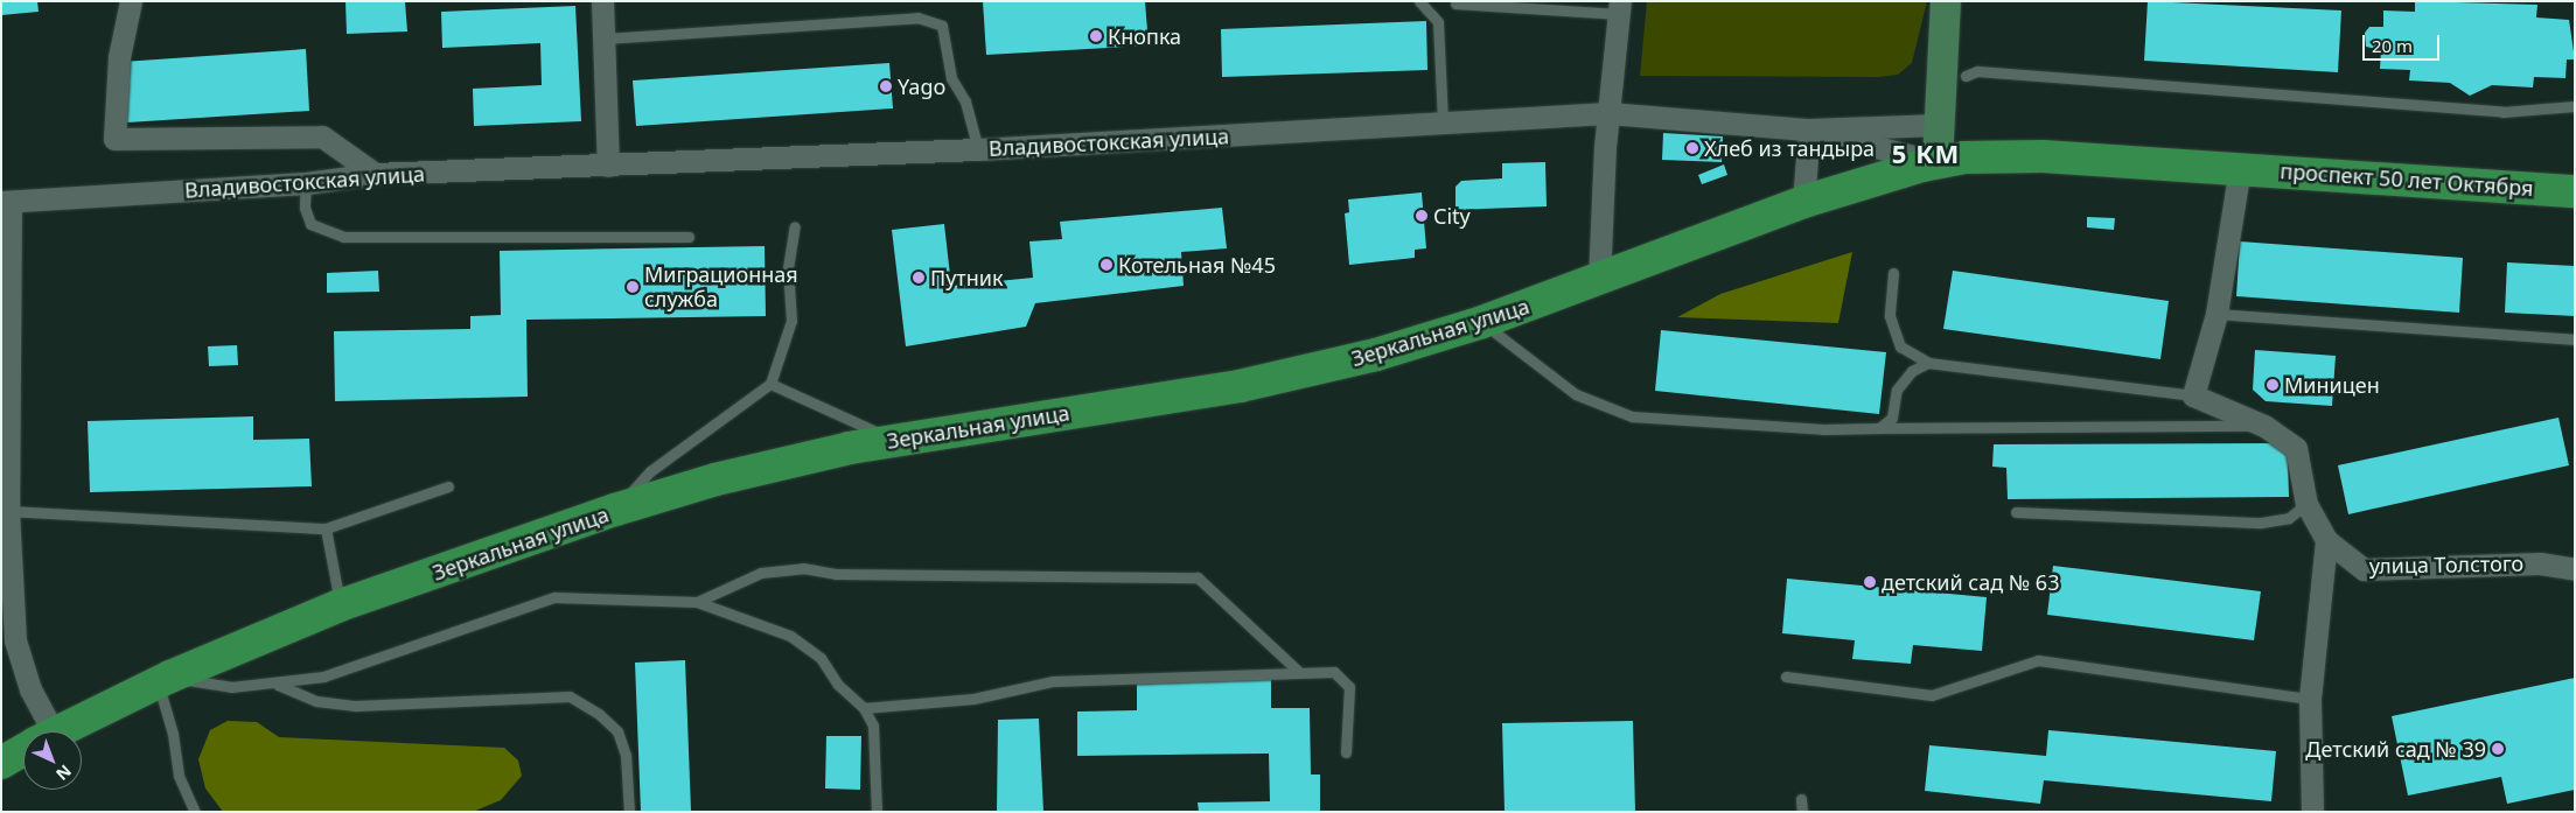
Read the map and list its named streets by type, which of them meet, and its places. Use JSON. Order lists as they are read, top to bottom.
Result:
{
  "streets": {
    "main road": ["проспект 50 лет Октября", "Зеркальная улица"],
    "street": ["Владивостокская улица", "улица Толстого"]
  },
  "crossings": [
    ["Владивостокская улица", "проспект 50 лет Октября"],
    ["Владивостокская улица", "Зеркальная улица"],
    ["проспект 50 лет Октября", "Зеркальная улица"]
  ],
  "districts": ["5 КМ"],
  "places": [
    "Кнопка",
    "Yago",
    "Хлеб из тандыра",
    "City",
    "Котельная №45",
    "Путник",
    "Миграционная служба",
    "Миницен",
    "детский сад № 63",
    "Детский сад № 39"
  ],
  "scale_bar": "20 m",
  "north": "bottom right"
}
